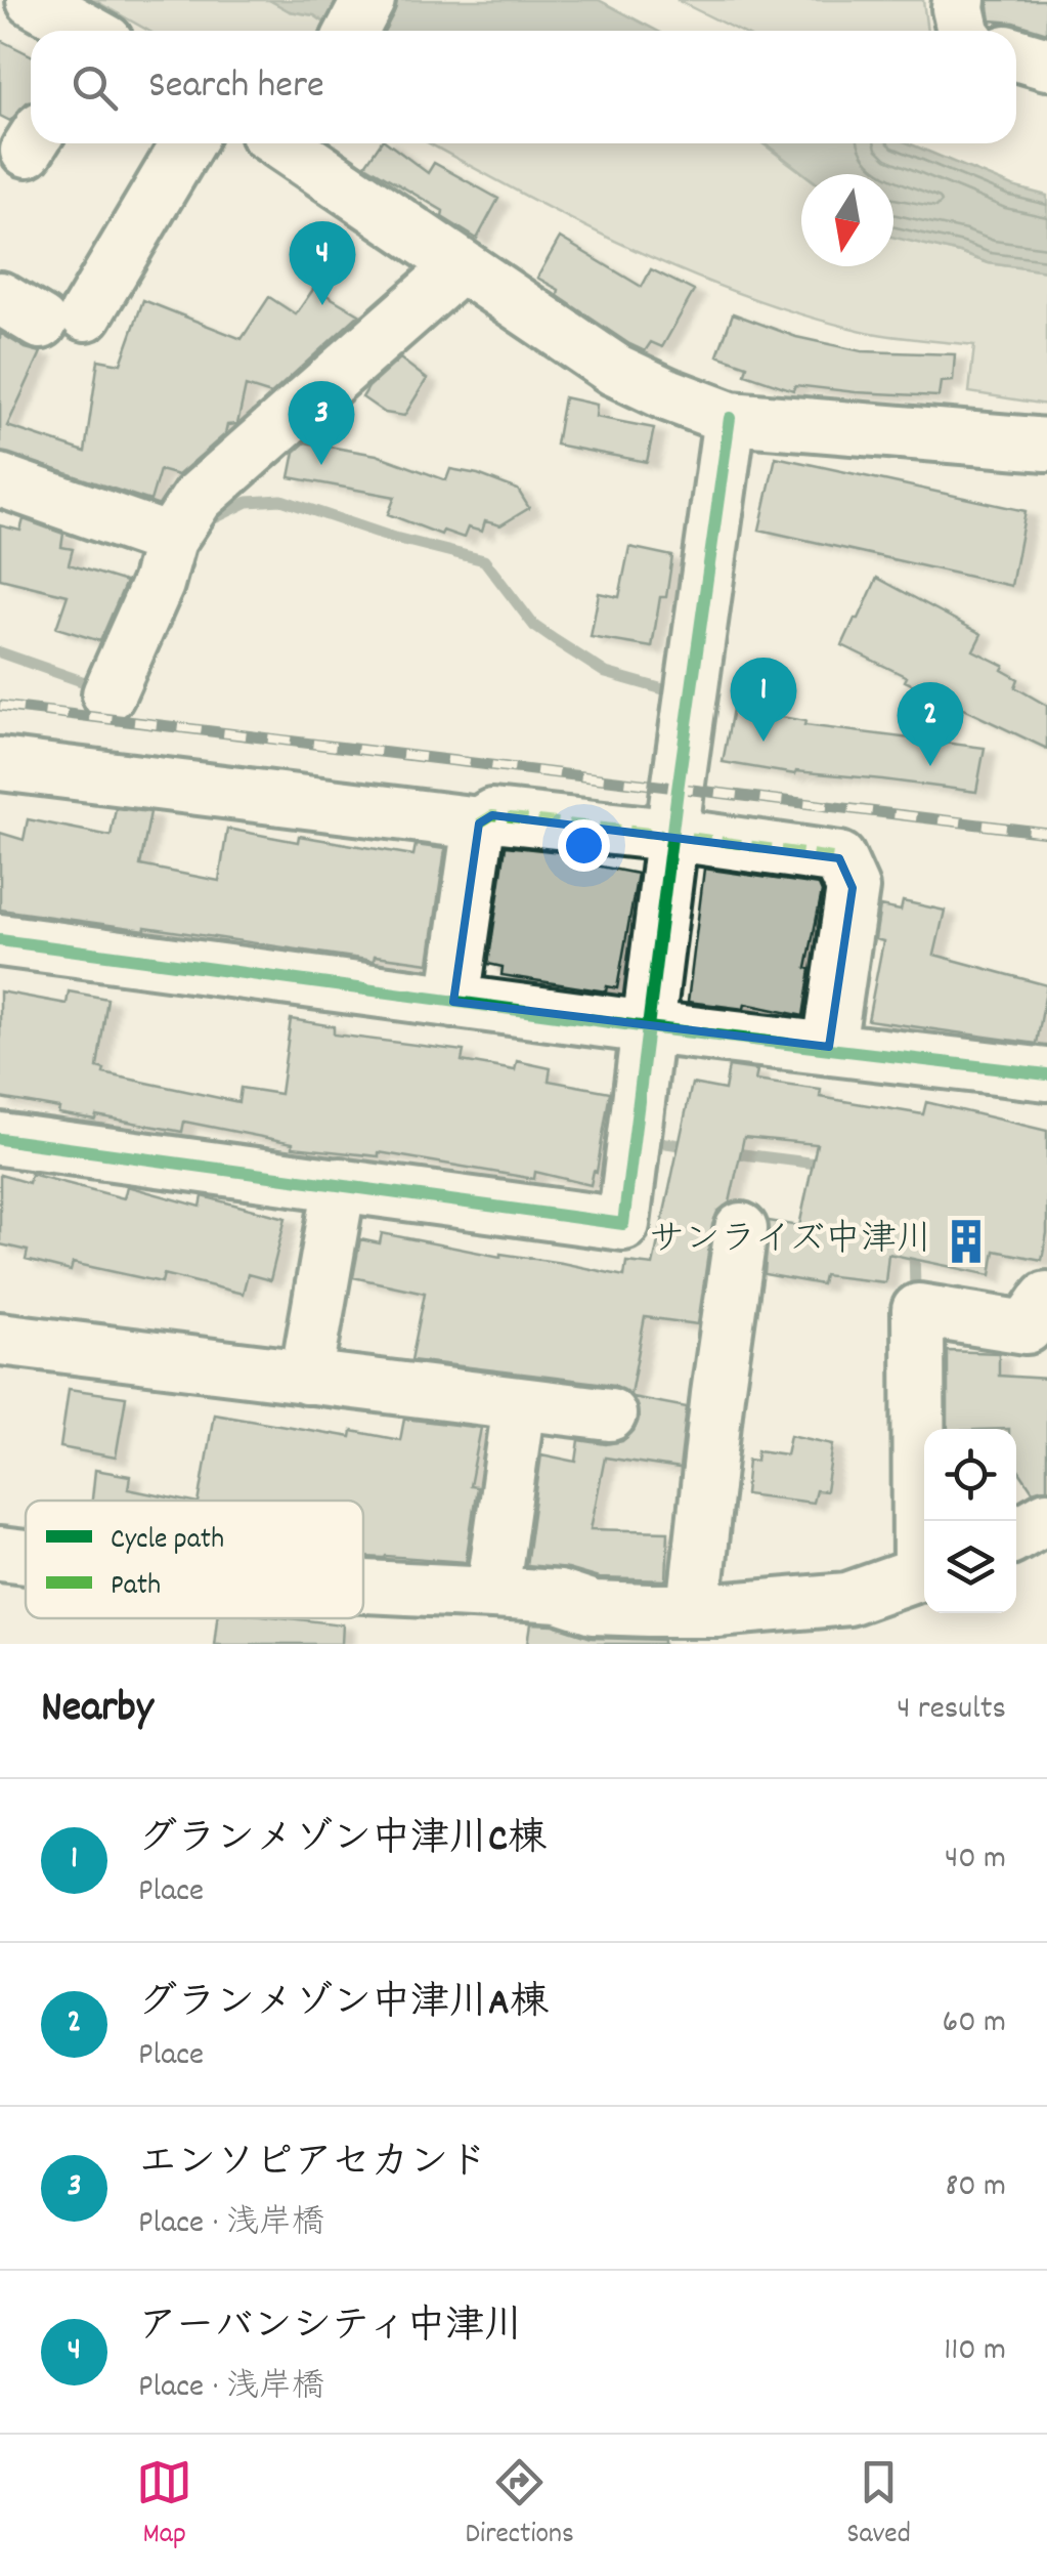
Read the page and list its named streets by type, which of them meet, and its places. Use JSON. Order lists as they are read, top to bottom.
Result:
{
  "places": {
    "building": ["サンライズ中津川"]
  },
  "legend": ["Cycle path", "Path"],
  "north": "bottom",
  "page": {
    "search": "Search here",
    "pins": [
      "4",
      "3",
      "1",
      "2"
    ],
    "heading": ["Nearby", "4 results"],
    "list": [
      {
        "mark": "1",
        "name": "グランメゾン中津川C棟",
        "note": "Place",
        "value": "40 m"
      },
      {
        "mark": "2",
        "name": "グランメゾン中津川A棟",
        "note": "Place",
        "value": "60 m"
      },
      {
        "mark": "3",
        "name": "エンソピアセカンド",
        "note": "Place · 浅岸橋",
        "value": "80 m"
      },
      {
        "mark": "4",
        "name": "アーバンシティ中津川",
        "note": "Place · 浅岸橋",
        "value": "110 m"
      }
    ],
    "nav": ["Map", "Directions", "Saved"]
  }
}
